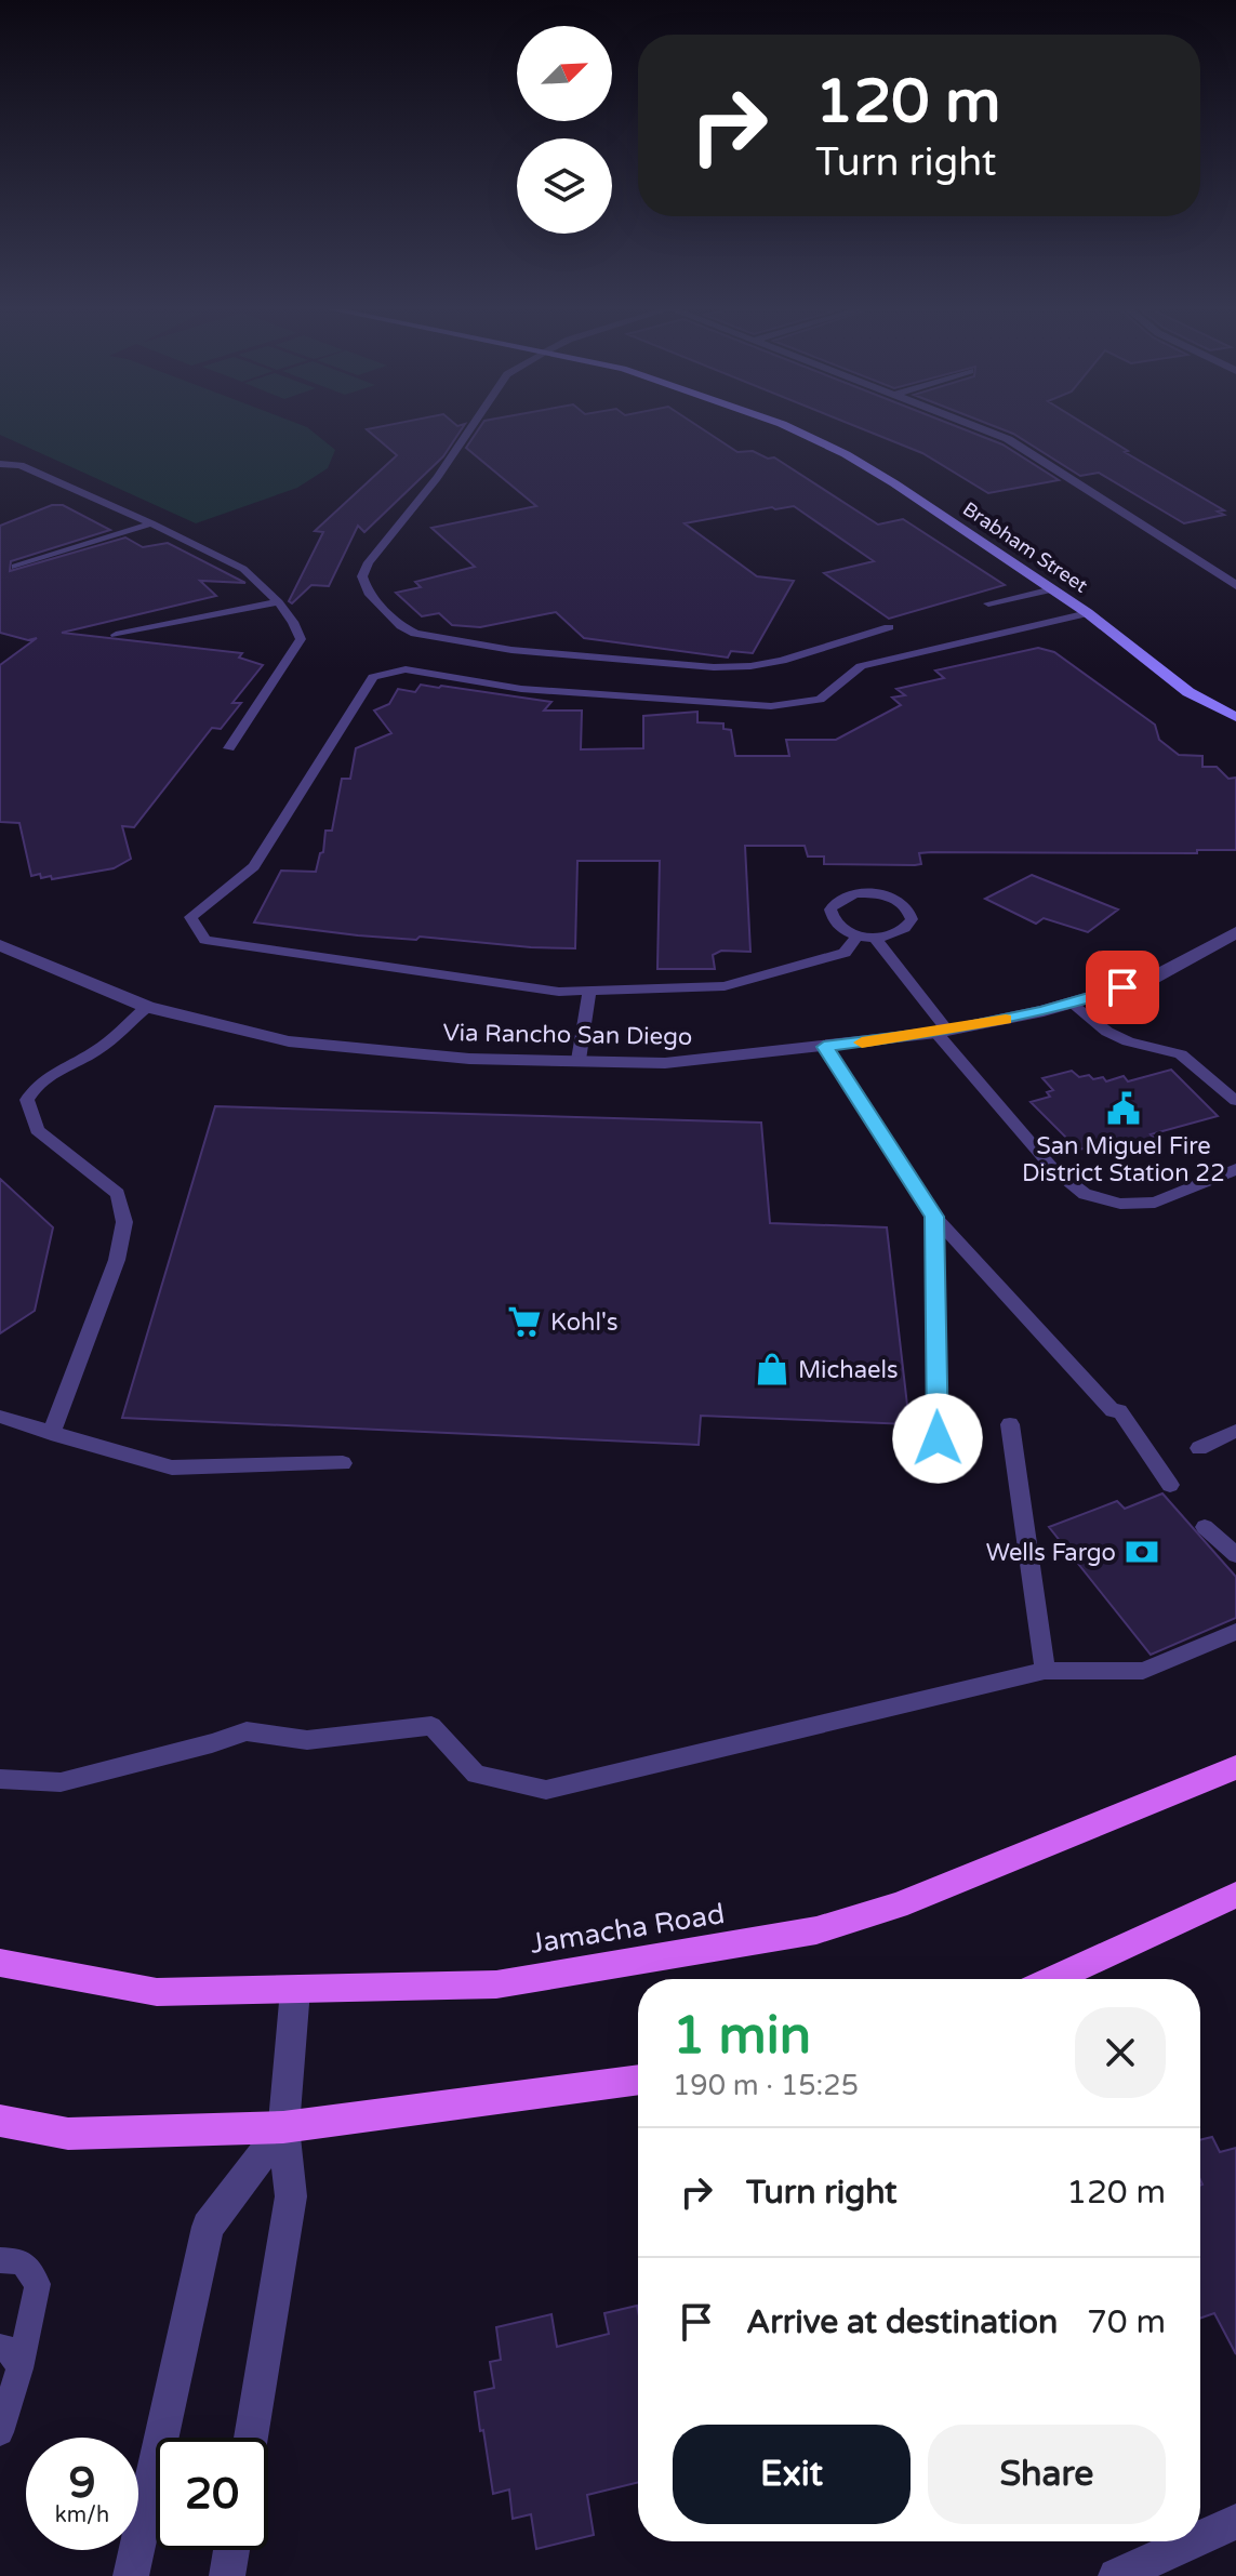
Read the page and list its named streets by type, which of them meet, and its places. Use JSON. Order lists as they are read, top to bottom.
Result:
{
  "streets": {
    "main road": ["Brabham Street", "Jamacha Road"],
    "street": ["Via Rancho San Diego"]
  },
  "places": {
    "public building": ["San Miguel Fire District Station 22"],
    "supermarket": ["Kohl's"],
    "shop": ["Michaels"],
    "bank": ["Wells Fargo"]
  },
  "north": "top right",
  "page": {
    "turn": ["120 m", "Turn right"],
    "heading": ["1 min", "190 m · 15:25"],
    "list": [
      {
        "name": "Turn right",
        "value": "120 m"
      },
      {
        "name": "Arrive at destination",
        "value": "70 m"
      }
    ],
    "buttons": ["Exit", "Share"],
    "speed": "9 km/h",
    "limit": "20"
  }
}
